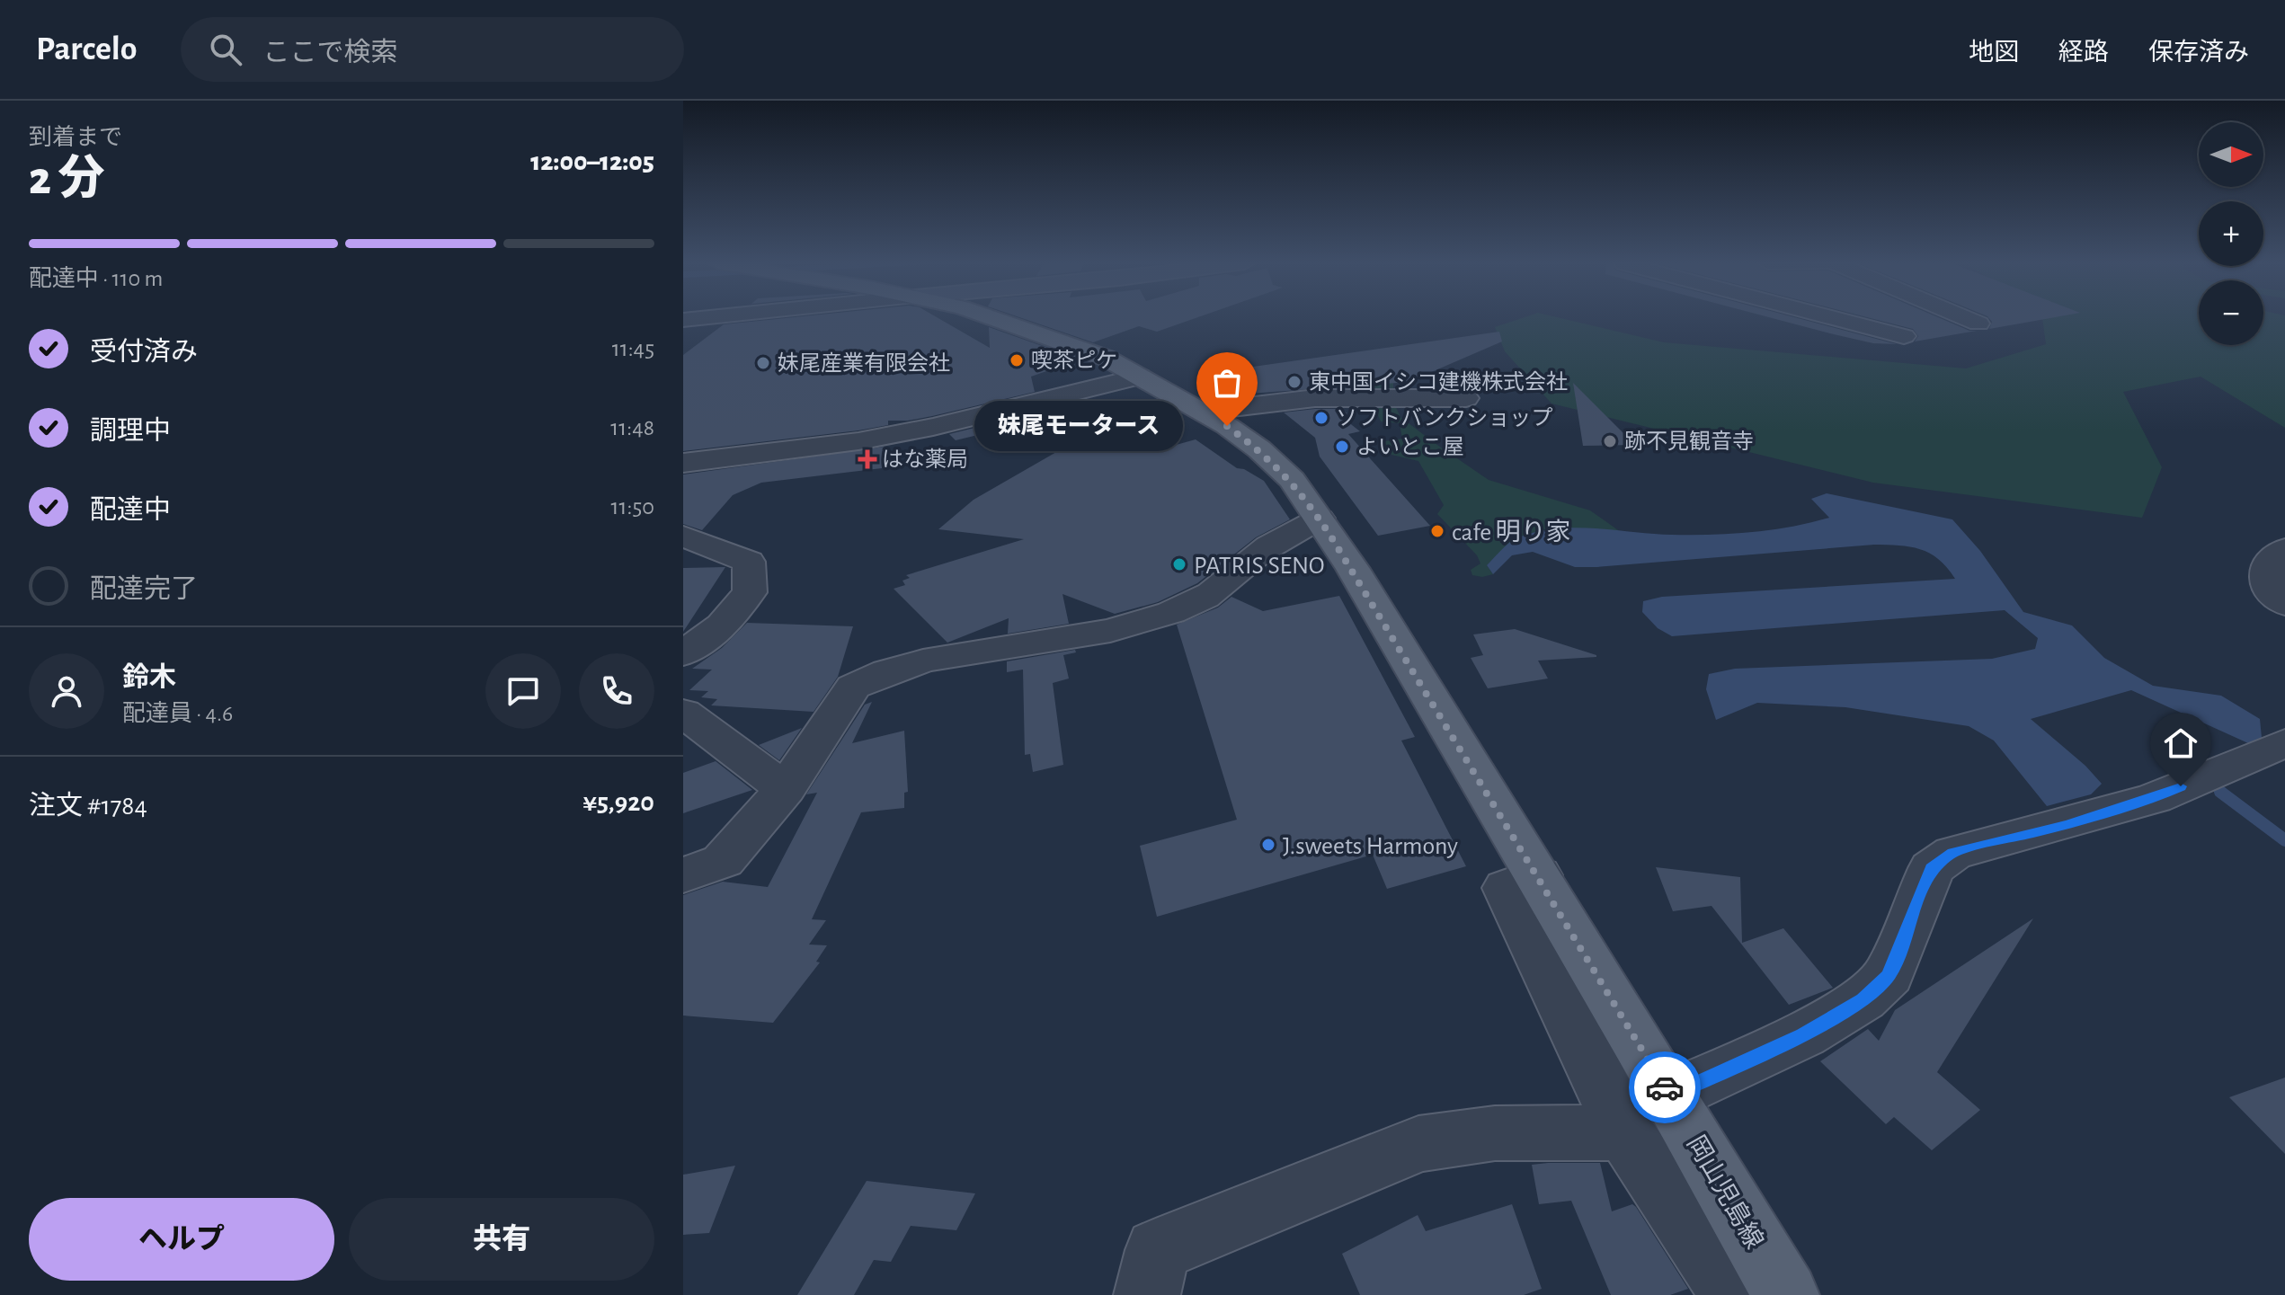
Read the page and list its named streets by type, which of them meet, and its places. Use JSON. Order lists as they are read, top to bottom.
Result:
{
  "streets": {
    "main road": ["岡山児島線"]
  },
  "places": {
    "other": [
      "喫茶ピケ",
      "妹尾産業有限会社",
      "東中国イシコ建機株式会社",
      "ソフトバンクショップ",
      "妹尾モータース",
      "跡不見観音寺",
      "よいとこ屋",
      "cafe 明り家",
      "PATRIS SENO",
      "J.sweets Harmony"
    ],
    "health": ["はな薬局"]
  },
  "north": "right",
  "page": {
    "header": "Parcelo",
    "search": "ここで検索",
    "nav": ["地図", "経路", "保存済み"],
    "heading": ["2 分", "到着まで", "12:00–12:05"],
    "panel": [
      "鈴木",
      "配達員 · 4.6",
      "注文 #1784",
      "¥5,920"
    ],
    "map_buttons": ["+", "−"],
    "bar": "配達中 · 110 m",
    "list": [
      ["受付済み", "11:45"],
      ["調理中", "11:48"],
      ["配達中", "11:50"],
      "配達完了"
    ],
    "bubble": "妹尾モータース",
    "buttons": ["ヘルプ", "共有"]
  }
}
